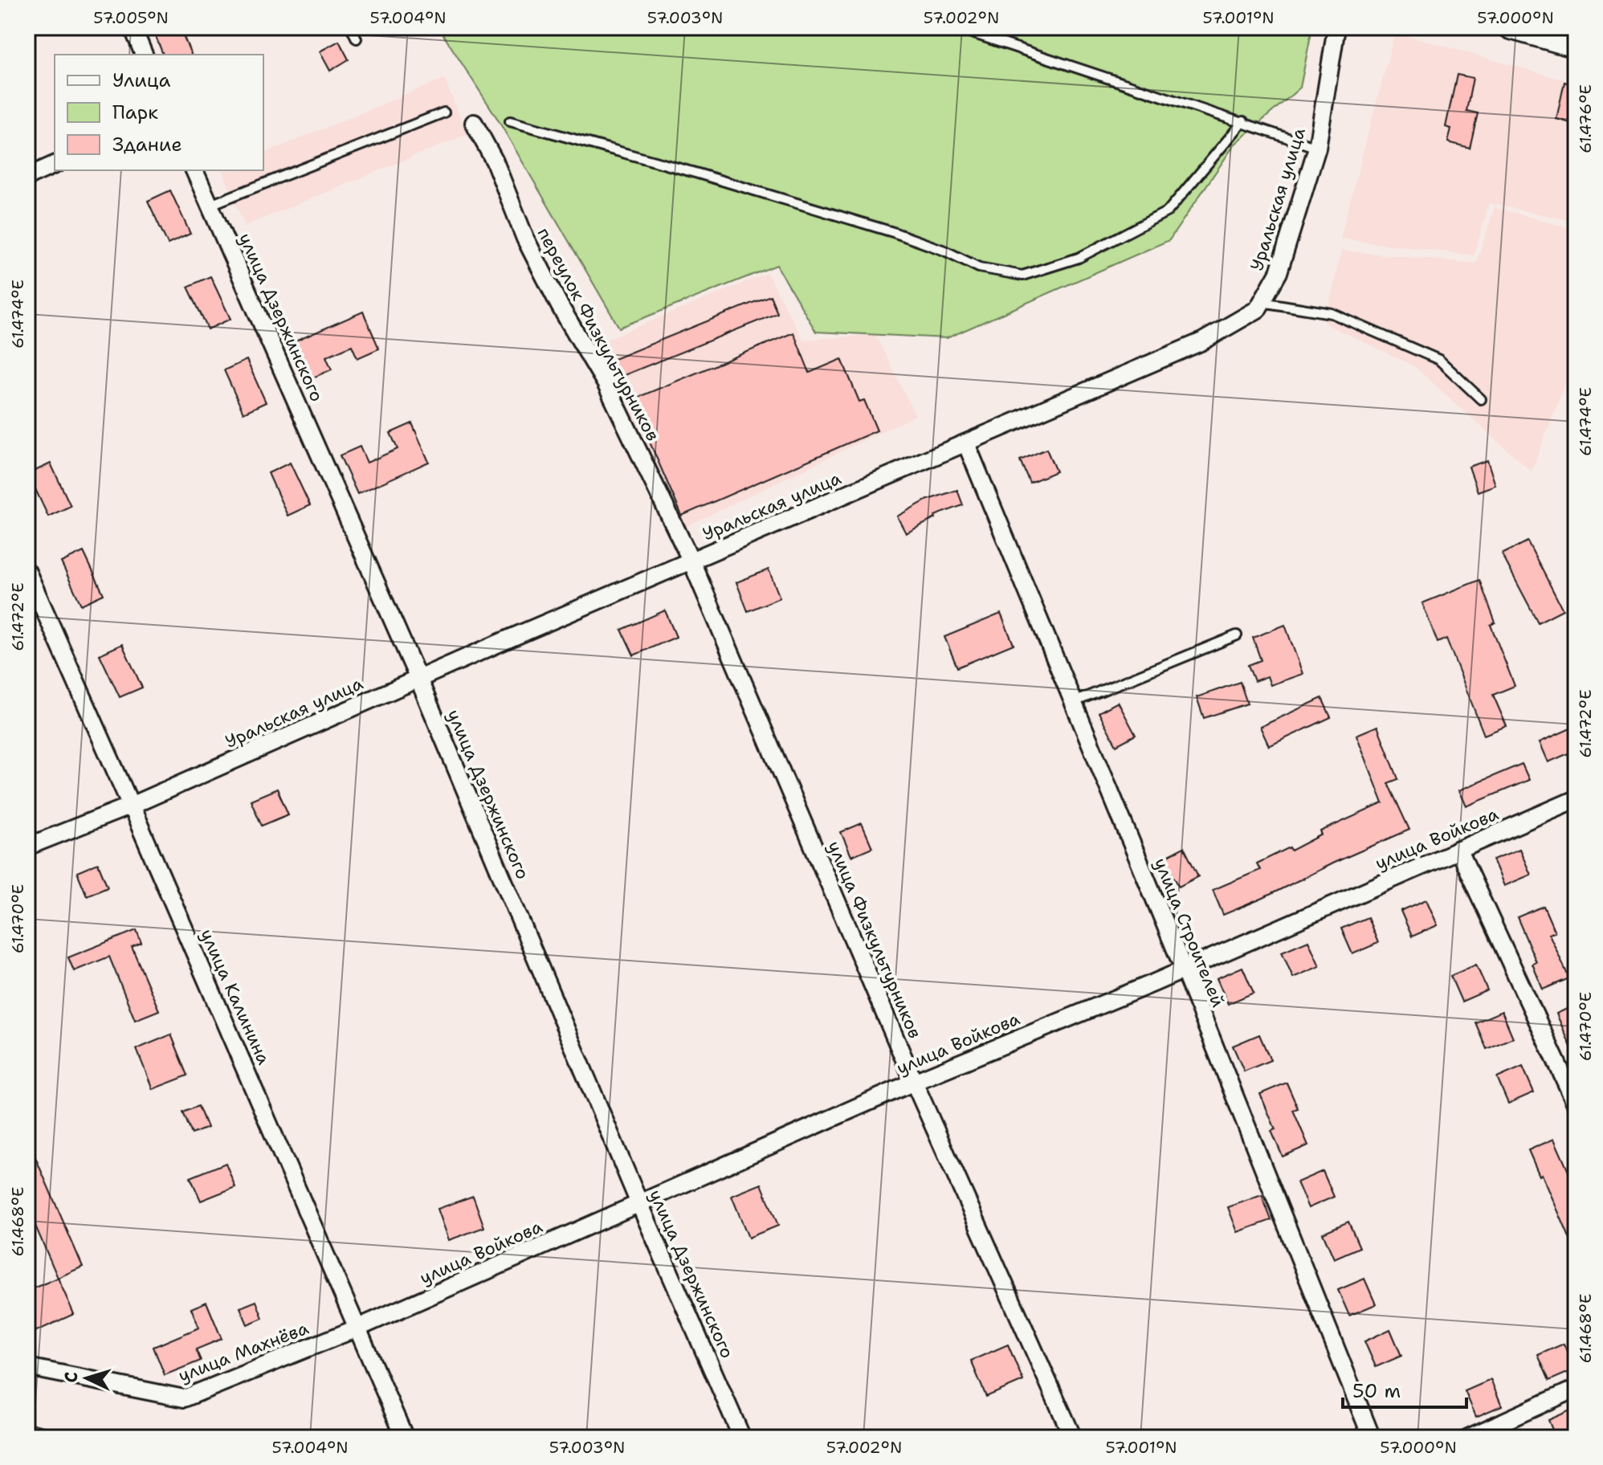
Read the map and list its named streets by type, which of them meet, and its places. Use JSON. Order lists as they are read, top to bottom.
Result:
{
  "streets": {
    "street": [
      "Уральская улица",
      "улица Дзержинского",
      "переулок Физкультурников",
      "улица Войкова",
      "улица Строителей",
      "улица Физкультурников",
      "улица Калинина",
      "улица Махнёва"
    ]
  },
  "crossings": [
    ["Уральская улица", "улица Дзержинского"],
    ["Уральская улица", "переулок Физкультурников"],
    ["Уральская улица", "улица Строителей"],
    ["Уральская улица", "улица Физкультурников"],
    ["Уральская улица", "улица Калинина"],
    ["улица Дзержинского", "улица Войкова"],
    ["переулок Физкультурников", "улица Физкультурников"],
    ["улица Войкова", "улица Строителей"],
    ["улица Войкова", "улица Физкультурников"],
    ["улица Войкова", "улица Калинина"],
    ["улица Войкова", "улица Махнёва"],
    ["улица Калинина", "улица Махнёва"]
  ],
  "legend": ["Улица", "Парк", "Здание"],
  "scale_bar": "50 m",
  "north": "left",
  "coordinates": [
    "57.005°N",
    "57.004°N",
    "57.003°N",
    "57.002°N",
    "57.001°N",
    "57.000°N",
    "61.476°E",
    "61.474°E",
    "61.472°E",
    "61.470°E",
    "61.468°E"
  ]
}
